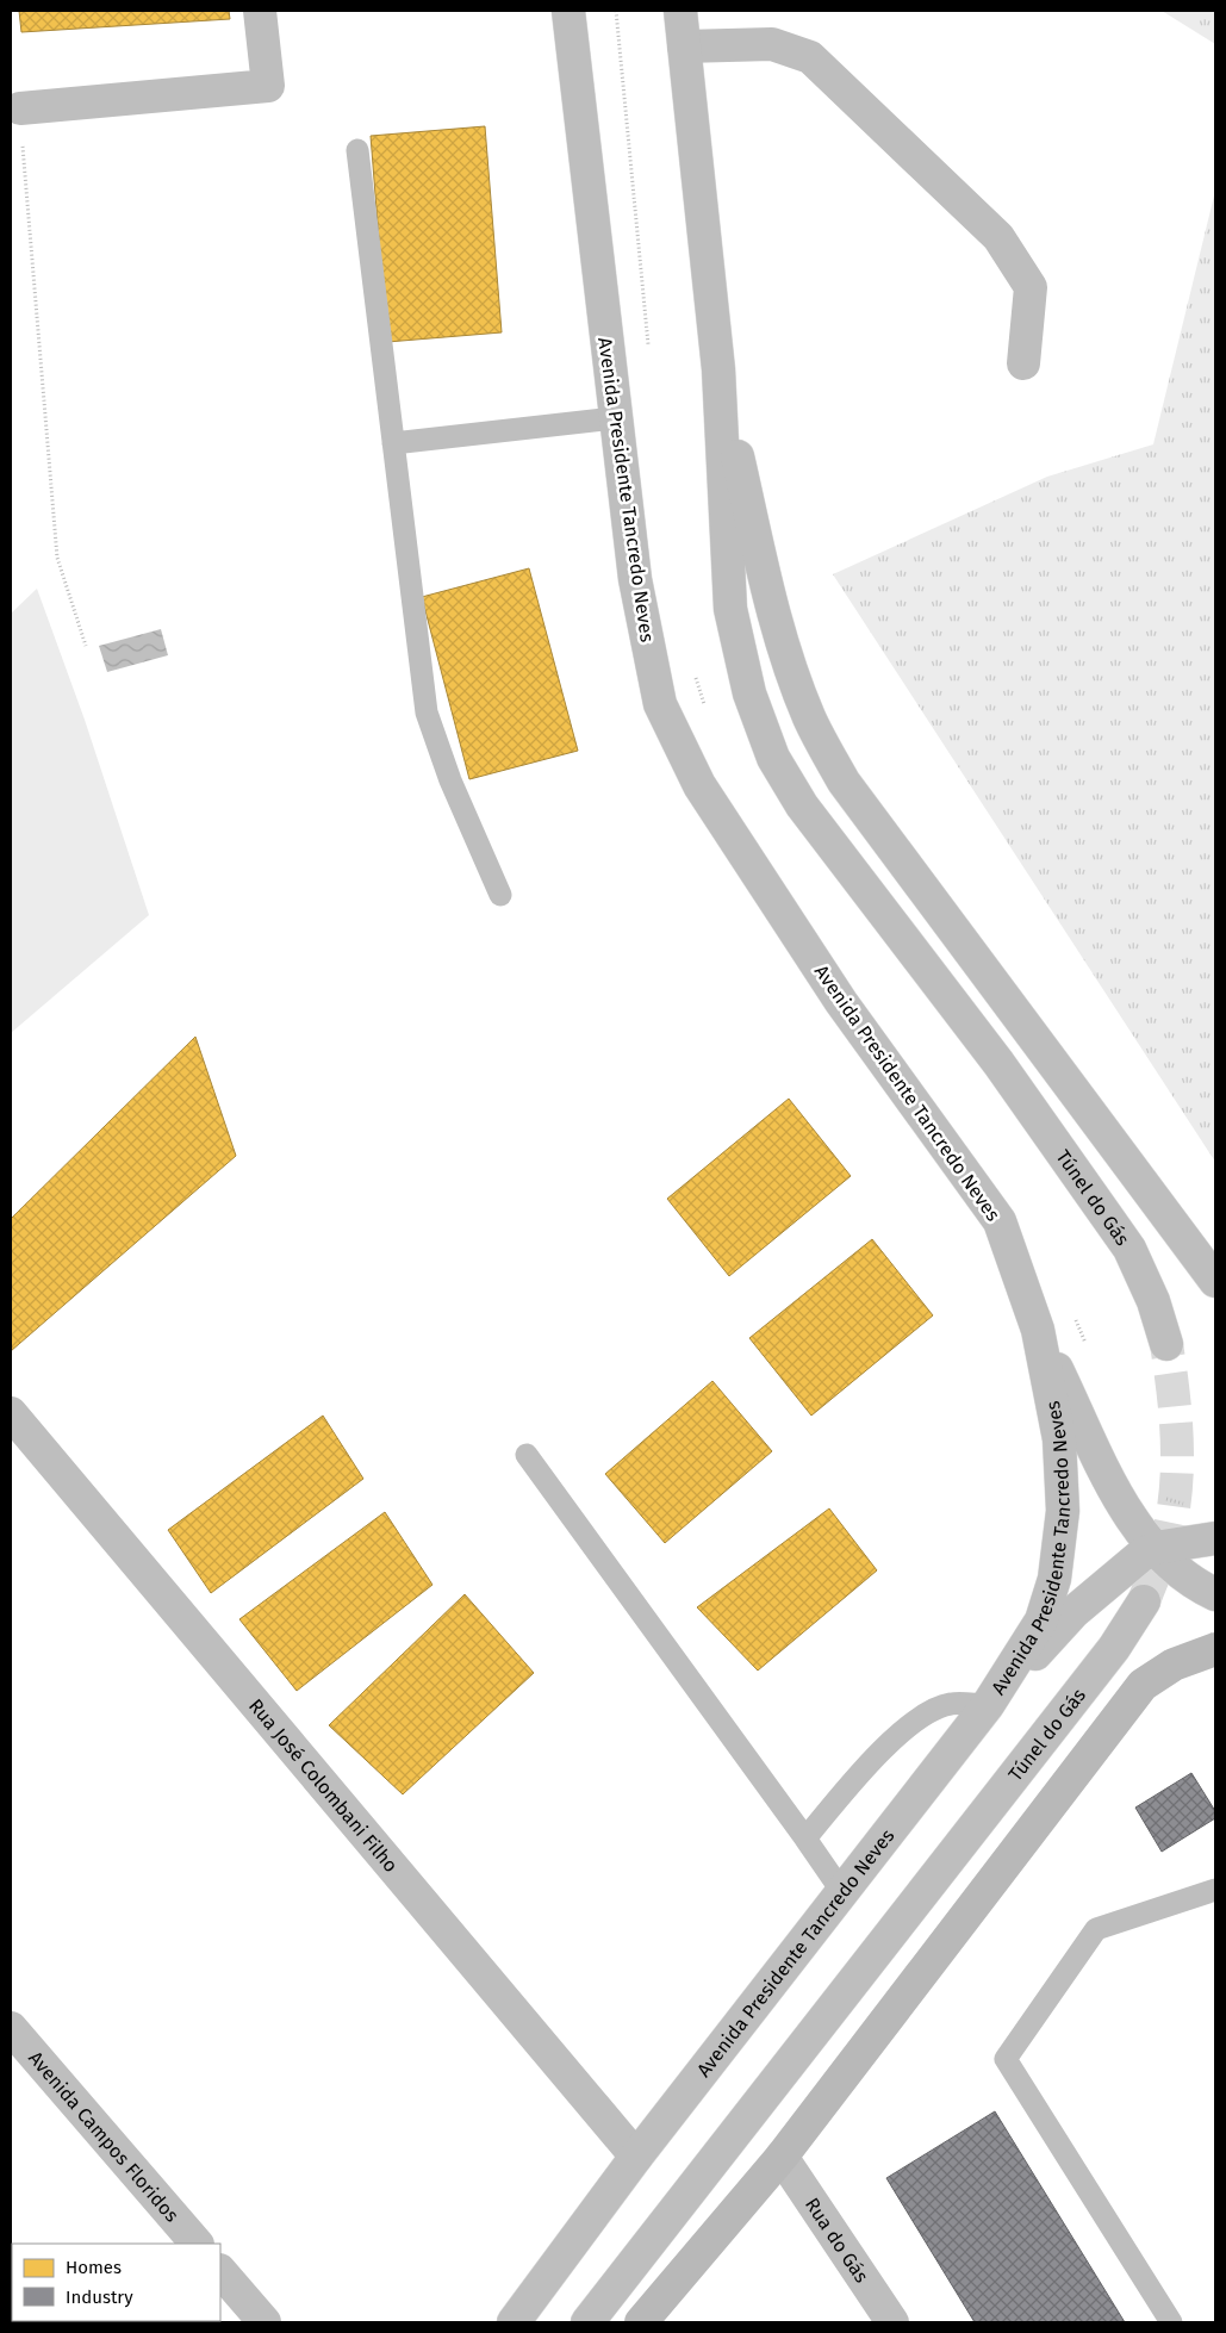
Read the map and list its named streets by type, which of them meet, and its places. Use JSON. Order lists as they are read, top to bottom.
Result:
{
  "streets": {
    "main road": [
      "Avenida Presidente Tancredo Neves",
      "Túnel do Gás",
      "Rua José Colombani Filho",
      "Avenida Campos Floridos",
      "Rua do Gás"
    ]
  },
  "crossings": [
    ["Avenida Presidente Tancredo Neves", "Rua José Colombani Filho"]
  ],
  "legend": ["Homes", "Industry"]
}
